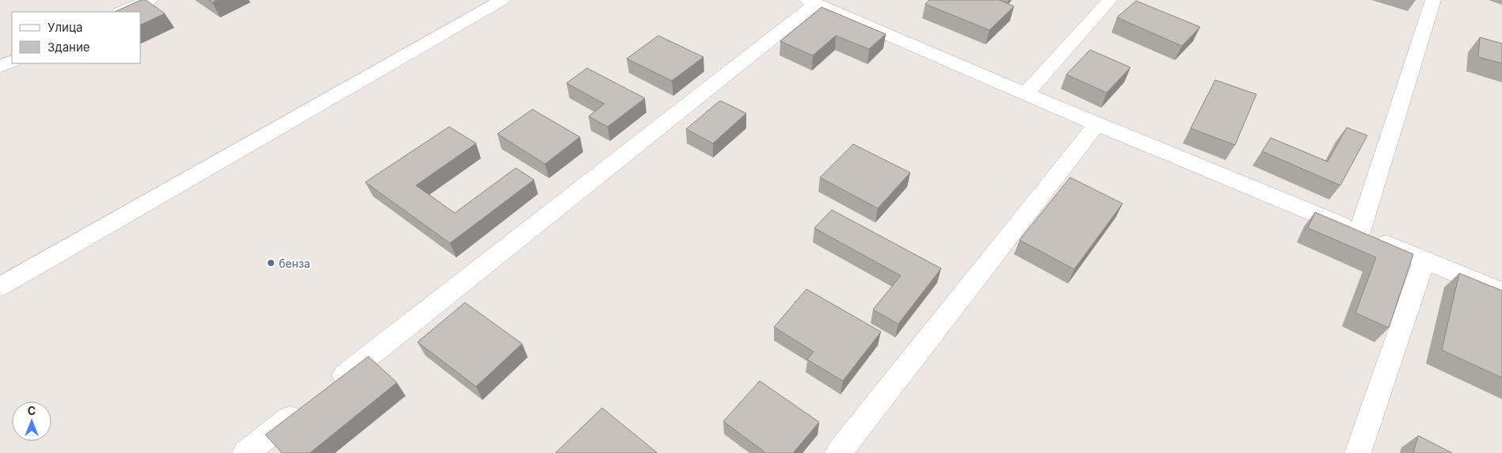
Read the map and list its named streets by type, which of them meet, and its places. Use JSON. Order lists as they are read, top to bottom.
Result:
{
  "places": ["бенза"],
  "legend": ["Улица", "Здание"],
  "north": "top"
}
